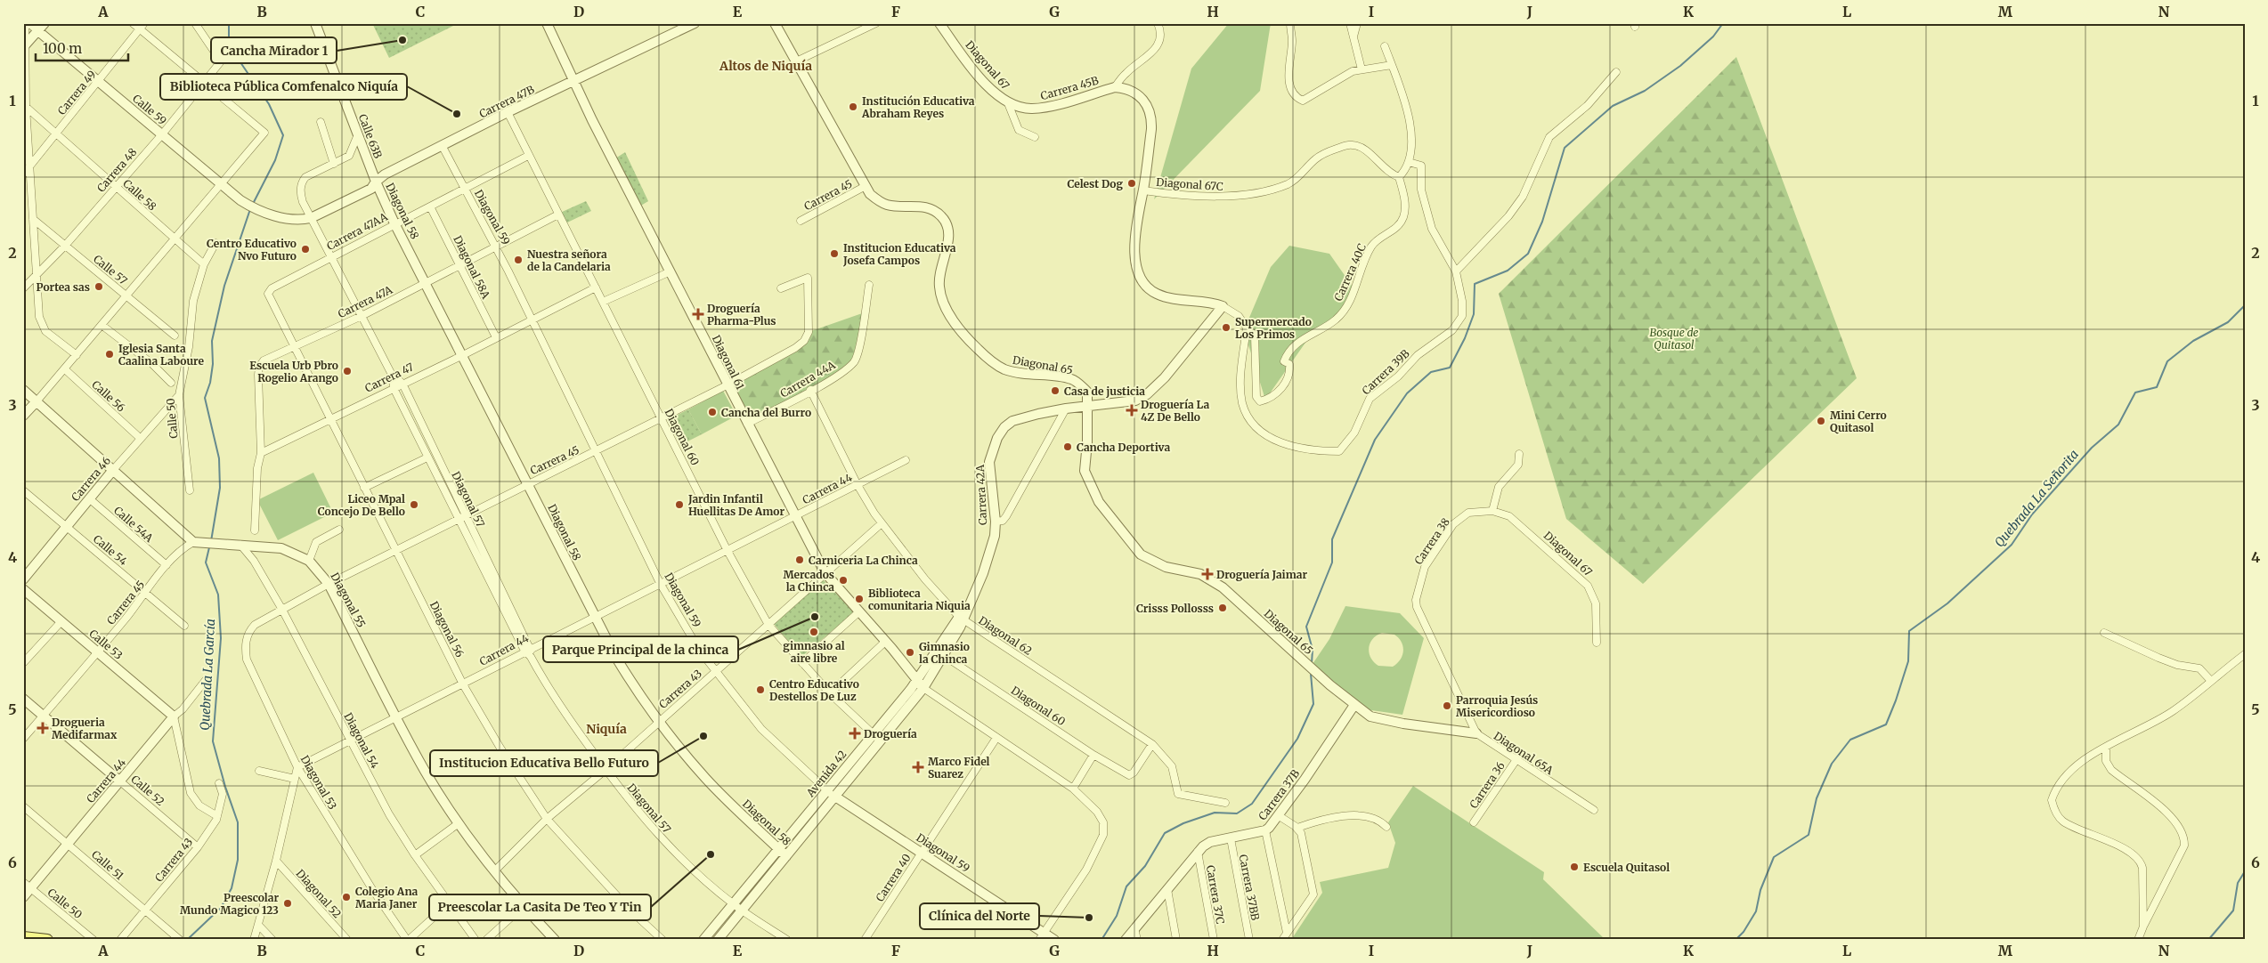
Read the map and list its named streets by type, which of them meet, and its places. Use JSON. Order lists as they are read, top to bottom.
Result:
{
  "streets": {
    "street": [
      "Diagonal 67",
      "Carrera 45B",
      "Carrera 49",
      "Carrera 47B",
      "Calle 59",
      "Calle 63B",
      "Carrera 48",
      "Diagonal 67C",
      "Calle 58",
      "Carrera 45",
      "Diagonal 58",
      "Diagonal 59",
      "Carrera 47AA",
      "Diagonal 58A",
      "Calle 57",
      "Carrera 40C",
      "Carrera 47A",
      "Diagonal 61",
      "Diagonal 65",
      "Carrera 39B",
      "Carrera 47",
      "Carrera 44A",
      "Calle 56",
      "Calle 50",
      "Diagonal 60",
      "Carrera 46",
      "Carrera 44",
      "Carrera 42A",
      "Diagonal 57",
      "Calle 54A",
      "Carrera 38",
      "Calle 54",
      "Diagonal 55",
      "Diagonal 56",
      "Diagonal 62",
      "Calle 53",
      "Carrera 43",
      "Diagonal 54",
      "Diagonal 65A",
      "Avenida 42",
      "Diagonal 53",
      "Carrera 36",
      "Calle 52",
      "Carrera 37B",
      "Calle 51",
      "Carrera 40",
      "Carrera 37BB",
      "Diagonal 52",
      "Carrera 37C"
    ]
  },
  "crossings": [
    ["Diagonal 67", "Carrera 45B"],
    ["Diagonal 67", "Carrera 38"],
    ["Carrera 45B", "Carrera 40C"],
    ["Carrera 49", "Calle 59"],
    ["Carrera 49", "Calle 58"],
    ["Carrera 47B", "Calle 59"],
    ["Carrera 47B", "Calle 63B"],
    ["Carrera 47B", "Diagonal 58"],
    ["Carrera 47B", "Diagonal 59"],
    ["Carrera 47B", "Diagonal 61"],
    ["Carrera 47B", "Diagonal 60"],
    ["Carrera 47B", "Diagonal 57"],
    ["Calle 59", "Carrera 48"],
    ["Calle 63B", "Diagonal 58"],
    ["Carrera 48", "Calle 58"],
    ["Carrera 48", "Calle 57"],
    ["Diagonal 67C", "Carrera 40C"],
    ["Calle 58", "Calle 50"],
    ["Carrera 45", "Diagonal 58"],
    ["Carrera 45", "Diagonal 59"],
    ["Carrera 45", "Diagonal 61"],
    ["Carrera 45", "Diagonal 65"],
    ["Carrera 45", "Diagonal 60"],
    ["Carrera 45", "Diagonal 57"],
    ["Carrera 45", "Calle 54A"],
    ["Carrera 45", "Calle 54"],
    ["Carrera 45", "Diagonal 55"],
    ["Carrera 45", "Diagonal 56"],
    ["Carrera 45", "Calle 53"],
    ["Carrera 45", "Diagonal 54"],
    ["Carrera 45", "Diagonal 53"],
    ["Carrera 45", "Calle 52"],
    ["Diagonal 58", "Carrera 47AA"],
    ["Diagonal 58", "Carrera 47A"],
    ["Diagonal 58", "Carrera 47"],
    ["Diagonal 58", "Carrera 44"],
    ["Diagonal 58", "Carrera 43"],
    ["Diagonal 58", "Avenida 42"],
    ["Diagonal 59", "Carrera 47AA"],
    ["Diagonal 59", "Carrera 47A"],
    ["Diagonal 59", "Carrera 47"],
    ["Diagonal 59", "Carrera 44"],
    ["Diagonal 59", "Carrera 43"],
    ["Diagonal 59", "Avenida 42"],
    ["Diagonal 59", "Carrera 40"],
    ["Carrera 47AA", "Diagonal 58A"],
    ["Carrera 47AA", "Diagonal 60"],
    ["Carrera 47AA", "Diagonal 57"],
    ["Carrera 47AA", "Diagonal 56"],
    ["Diagonal 58A", "Carrera 47A"],
    ["Diagonal 58A", "Carrera 47"],
    ["Carrera 40C", "Carrera 39B"],
    ["Carrera 40C", "Carrera 42A"],
    ["Carrera 47A", "Carrera 47"],
    ["Carrera 47A", "Diagonal 60"],
    ["Carrera 47A", "Diagonal 57"],
    ["Carrera 47A", "Diagonal 56"],
    ["Diagonal 61", "Carrera 44A"],
    ["Diagonal 61", "Carrera 44"],
    ["Diagonal 61", "Carrera 43"],
    ["Diagonal 61", "Avenida 42"],
    ["Diagonal 65", "Carrera 42A"],
    ["Diagonal 65", "Diagonal 65A"],
    ["Diagonal 65", "Carrera 37B"],
    ["Carrera 47", "Diagonal 60"],
    ["Carrera 47", "Diagonal 57"],
    ["Carrera 47", "Diagonal 56"],
    ["Carrera 44A", "Diagonal 62"],
    ["Calle 56", "Carrera 46"],
    ["Calle 50", "Carrera 46"],
    ["Calle 50", "Carrera 44"],
    ["Diagonal 60", "Carrera 44"],
    ["Diagonal 60", "Diagonal 62"],
    ["Diagonal 60", "Carrera 43"],
    ["Diagonal 60", "Avenida 42"],
    ["Carrera 46", "Calle 54A"],
    ["Carrera 46", "Calle 54"],
    ["Carrera 44", "Diagonal 57"],
    ["Carrera 44", "Diagonal 55"],
    ["Carrera 44", "Diagonal 56"],
    ["Carrera 44", "Diagonal 62"],
    ["Carrera 44", "Calle 53"],
    ["Carrera 44", "Diagonal 54"],
    ["Carrera 44", "Diagonal 53"],
    ["Carrera 44", "Calle 52"],
    ["Carrera 44", "Calle 51"],
    ["Carrera 42A", "Diagonal 62"],
    ["Carrera 42A", "Avenida 42"],
    ["Diagonal 57", "Carrera 43"],
    ["Diagonal 57", "Avenida 42"],
    ["Carrera 38", "Diagonal 65A"],
    ["Diagonal 55", "Carrera 43"],
    ["Diagonal 55", "Diagonal 54"],
    ["Diagonal 56", "Carrera 43"],
    ["Diagonal 62", "Carrera 43"],
    ["Diagonal 62", "Avenida 42"],
    ["Carrera 43", "Calle 52"],
    ["Carrera 43", "Calle 51"],
    ["Diagonal 65A", "Carrera 36"],
    ["Carrera 37B", "Carrera 37BB"],
    ["Carrera 37B", "Carrera 37C"]
  ],
  "districts": ["Altos de Niquía", "Niquía"],
  "water": ["Quebrada La Señorita", "Quebrada La García"],
  "parks": ["Bosque de Quitasol"],
  "places": {
    "other": [
      "Cancha Mirador 1",
      "Institución Educativa Abraham Reyes",
      "Biblioteca Pública Comfenalco Niquía",
      "Celest Dog",
      "Centro Educativo Nvo Futuro",
      "Institucion Educativa Josefa Campos",
      "Nuestra señora de la Candelaria",
      "Portea sas",
      "Supermercado Los Primos",
      "Iglesia Santa Caalina Laboure",
      "Escuela Urb Pbro Rogelio Arango",
      "Casa de justicia",
      "Cancha del Burro",
      "Mini Cerro Quitasol",
      "Cancha Deportiva",
      "Liceo Mpal Concejo De Bello",
      "Jardin Infantil Huellitas De Amor",
      "Carniceria La Chinca",
      "Mercados la Chinca",
      "Biblioteca comunitaria Niquia",
      "Crisss Pollosss",
      "Parque Principal de la chinca",
      "gimnasio al aire libre",
      "Gimnasio la Chinca",
      "Centro Educativo Destellos De Luz",
      "Parroquia Jesús Misericordioso",
      "Institucion Educativa Bello Futuro",
      "Preescolar La Casita De Teo Y Tin",
      "Escuela Quitasol",
      "Colegio Ana Maria Janer",
      "Preescolar Mundo Magico 123",
      "Clínica del Norte"
    ],
    "health": [
      "Droguería Pharma-Plus",
      "Droguería La 4Z De Bello",
      "Droguería Jaimar",
      "Drogueria Medifarmax",
      "Droguería",
      "Marco Fidel Suarez"
    ]
  },
  "scale_bar": "100 m",
  "grid": {
    "columns": [
      "A",
      "B",
      "C",
      "D",
      "E",
      "F",
      "G",
      "H",
      "I",
      "J",
      "K",
      "L",
      "M",
      "N"
    ],
    "rows": [
      "1",
      "2",
      "3",
      "4",
      "5",
      "6"
    ]
  }
}
